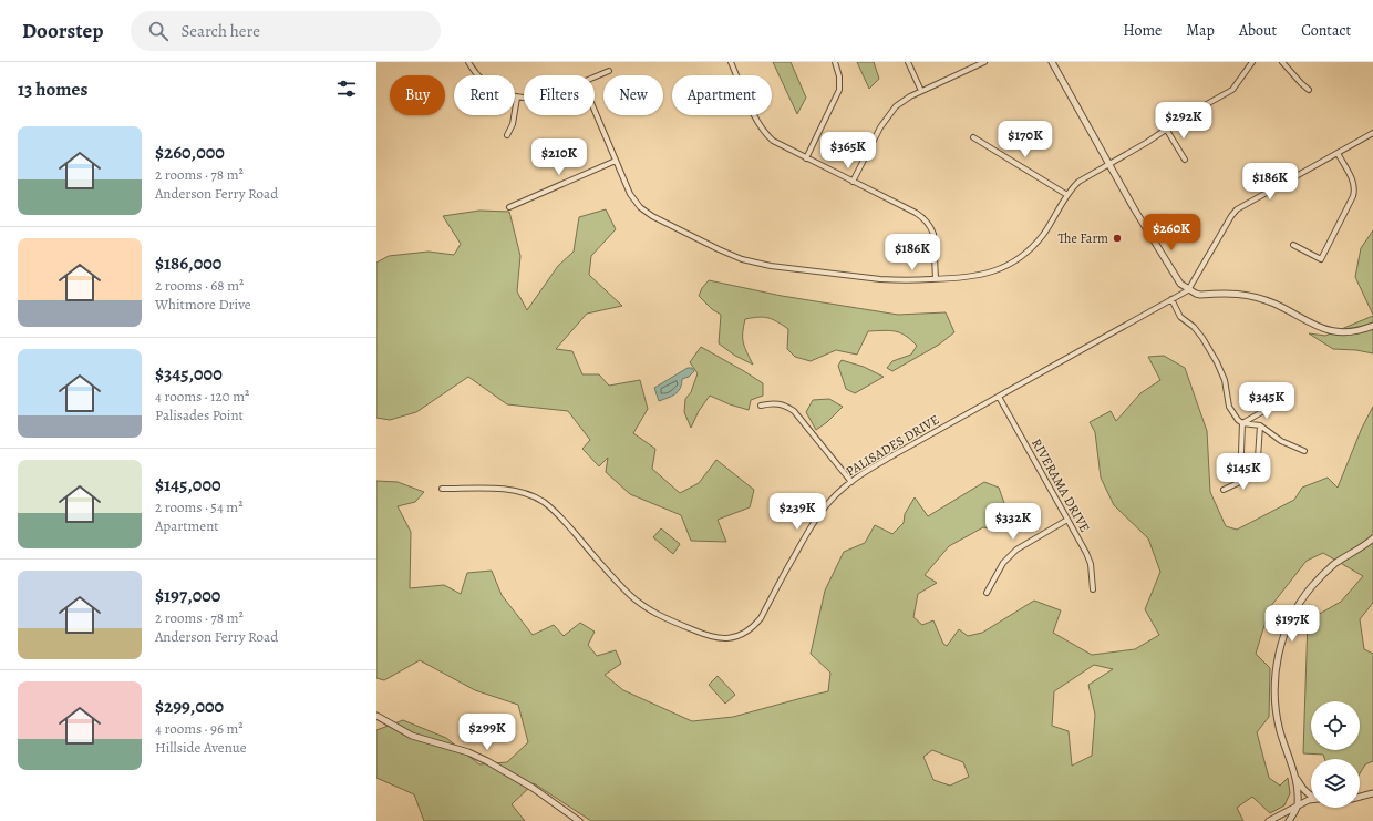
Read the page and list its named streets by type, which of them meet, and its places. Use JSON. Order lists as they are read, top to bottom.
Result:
{
  "streets": {
    "street": ["PALISADES DRIVE", "RIVERAMA DRIVE"]
  },
  "crossings": [
    ["PALISADES DRIVE", "RIVERAMA DRIVE"]
  ],
  "places": ["The Farm"],
  "page": {
    "header": "Doorstep",
    "search": "Search here",
    "nav": [
      "Home",
      "Map",
      "About",
      "Contact"
    ],
    "heading": "13 homes",
    "chip": [
      "Buy",
      "Rent",
      "Filters",
      "New",
      "Apartment"
    ],
    "price": [
      "$292K",
      "$170K",
      "$365K",
      "$210K",
      "$186K",
      "$260K",
      "$186K",
      "$345K",
      "$145K",
      "$239K",
      "$332K",
      "$197K",
      "$299K"
    ],
    "list": [
      {
        "name": "$260,000",
        "note": "2 rooms · 78 m² · Anderson Ferry Road"
      },
      {
        "name": "$186,000",
        "note": "2 rooms · 68 m² · Whitmore Drive"
      },
      {
        "name": "$345,000",
        "note": "4 rooms · 120 m² · Palisades Point"
      },
      {
        "name": "$145,000",
        "note": "2 rooms · 54 m² · Apartment"
      },
      {
        "name": "$197,000",
        "note": "2 rooms · 78 m² · Anderson Ferry Road"
      },
      {
        "name": "$299,000",
        "note": "4 rooms · 96 m² · Hillside Avenue"
      }
    ]
  }
}
